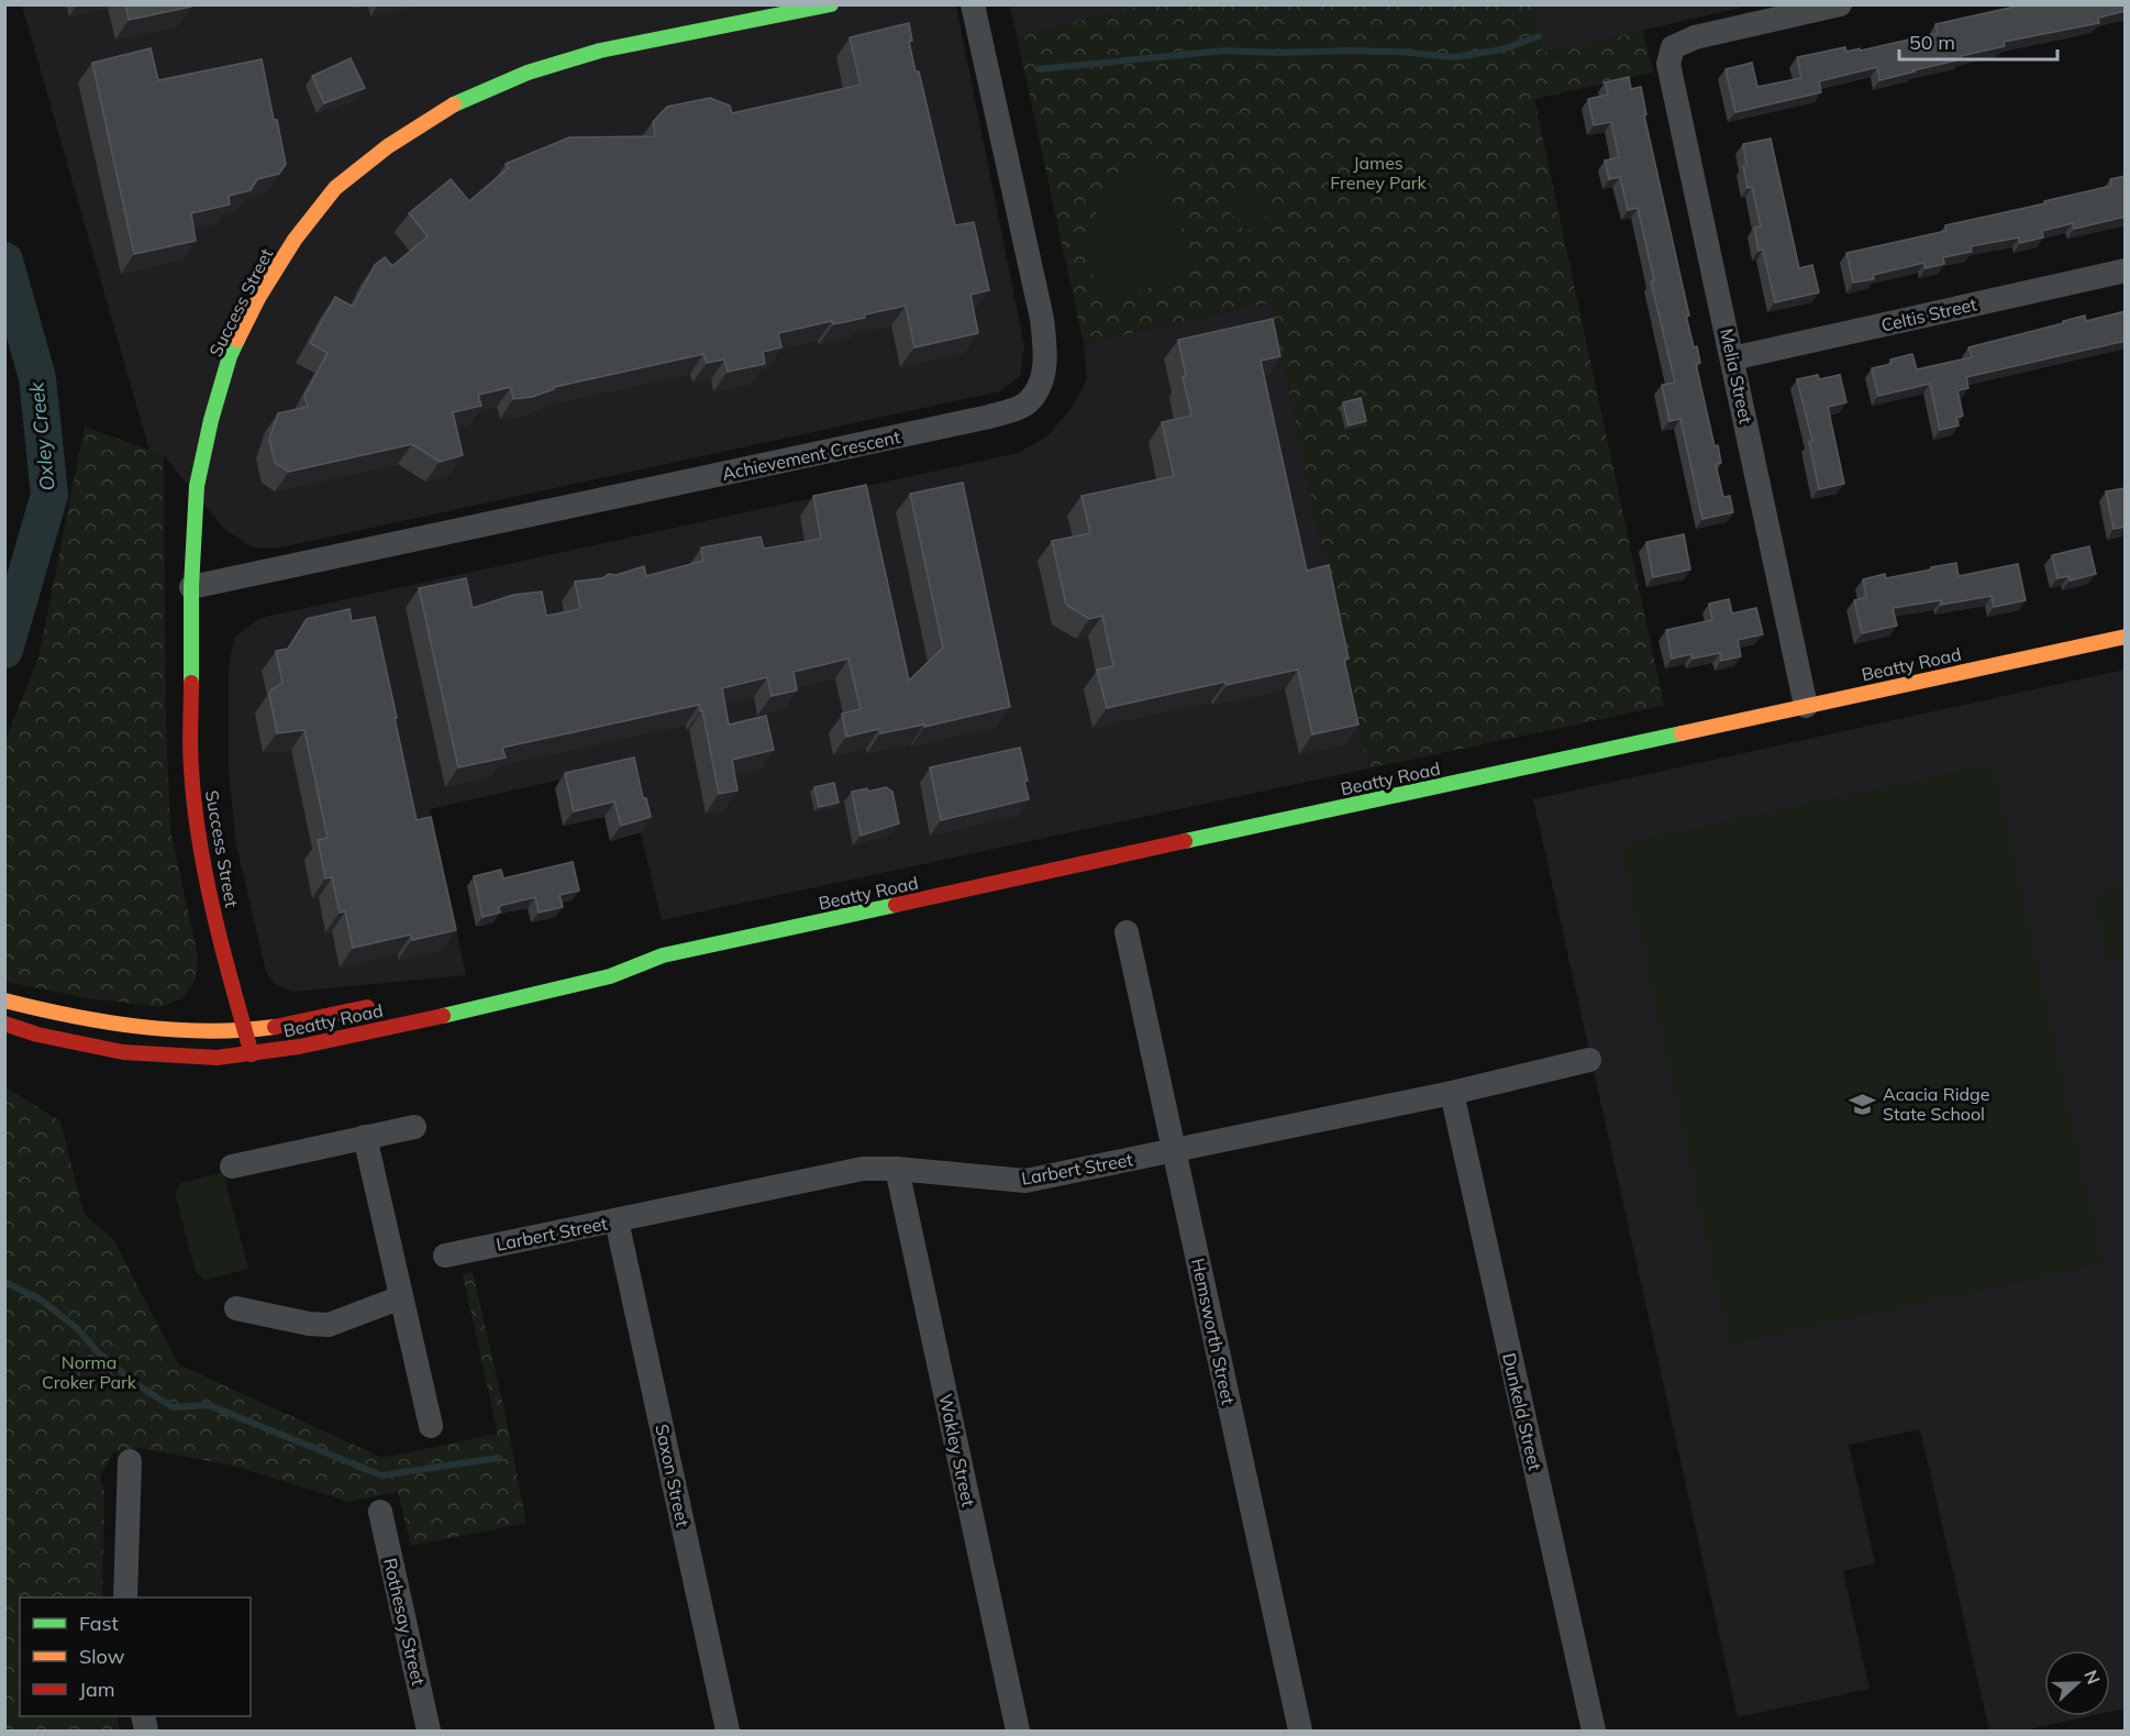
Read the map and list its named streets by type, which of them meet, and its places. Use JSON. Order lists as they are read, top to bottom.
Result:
{
  "streets": {
    "main road": ["Success Street", "Beatty Road"],
    "street": [
      "Celtis Street",
      "Melia Street",
      "Achievement Crescent",
      "Larbert Street",
      "Hemsworth Street",
      "Dunkeld Street",
      "Wakley Street",
      "Saxon Street",
      "Rothesay Street"
    ]
  },
  "crossings": [
    ["Success Street", "Achievement Crescent"],
    ["Success Street", "Beatty Road"],
    ["Celtis Street", "Melia Street"],
    ["Melia Street", "Beatty Road"],
    ["Larbert Street", "Hemsworth Street"],
    ["Larbert Street", "Dunkeld Street"],
    ["Larbert Street", "Wakley Street"],
    ["Larbert Street", "Saxon Street"]
  ],
  "water": ["Oxley Creek"],
  "parks": ["James Freney Park", "Norma Croker Park"],
  "places": {
    "school or university": ["Acacia Ridge State School"]
  },
  "legend": ["Fast", "Slow", "Jam"],
  "scale_bar": "50 m",
  "north": "right"
}
